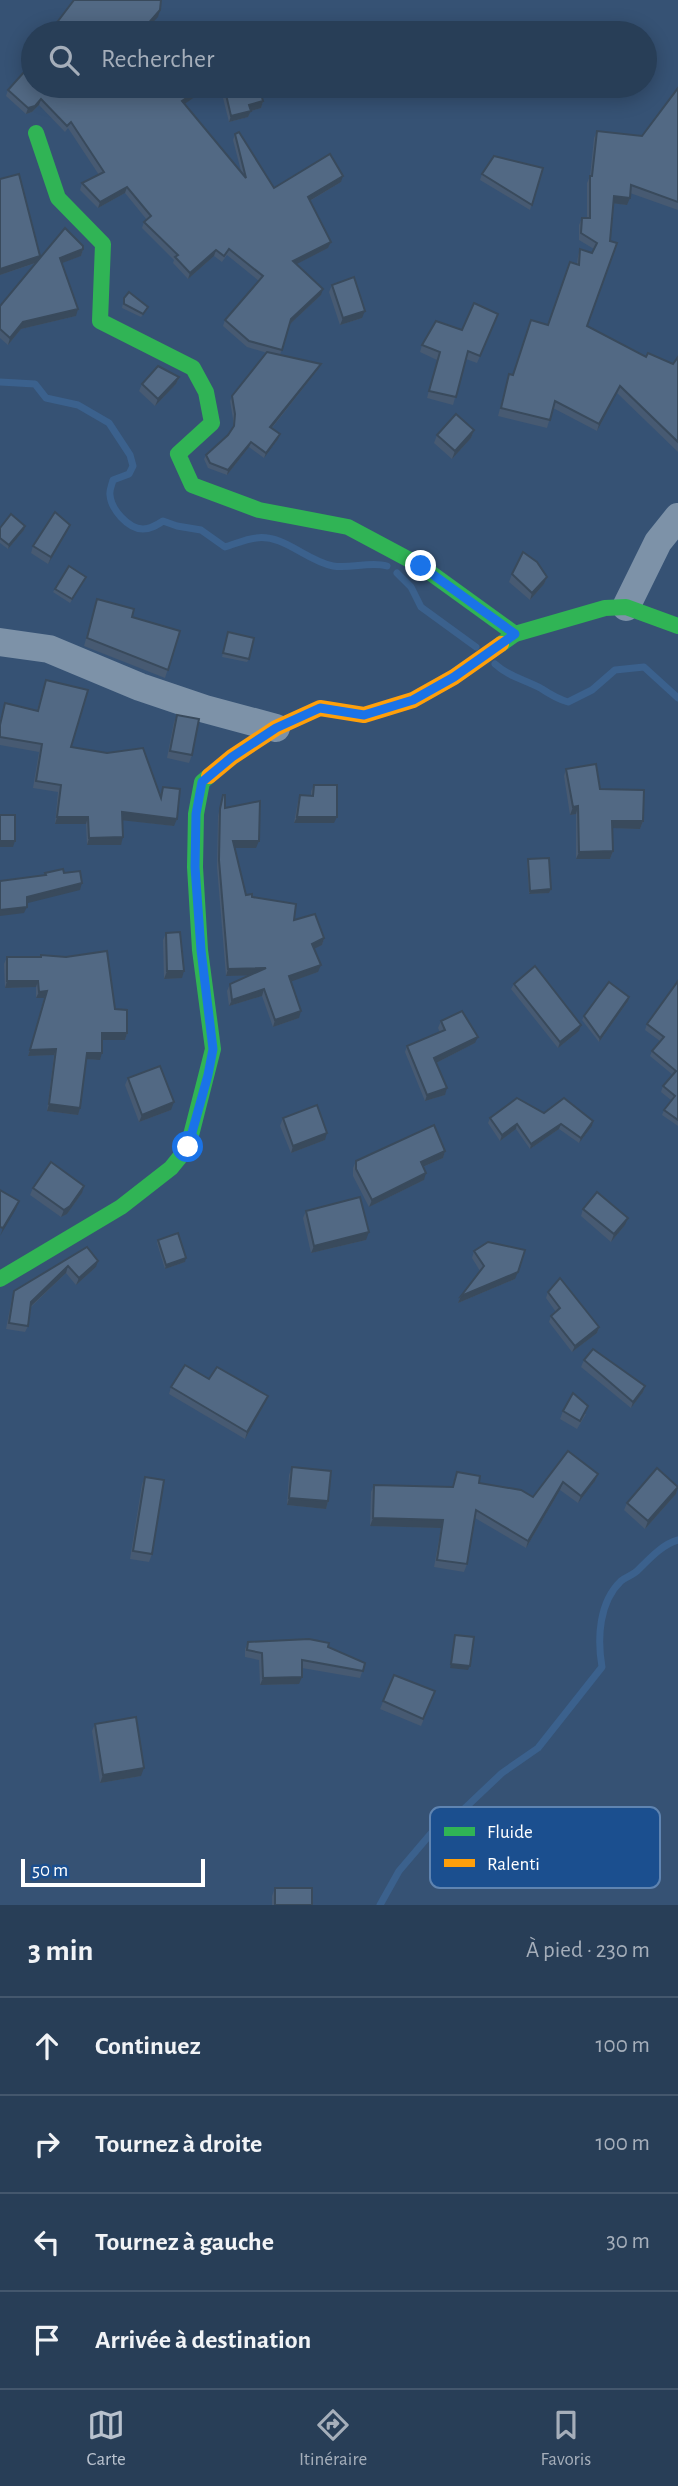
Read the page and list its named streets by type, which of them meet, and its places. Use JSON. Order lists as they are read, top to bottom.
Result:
{
  "legend": ["Fluide", "Ralenti"],
  "scale_bar": "50 m",
  "page": {
    "search": "Rechercher",
    "scale": "50 m",
    "heading": ["3 min", "À pied · 230 m"],
    "list": [
      ["Continuez", "100 m"],
      ["Tournez à droite", "100 m"],
      ["Tournez à gauche", "30 m"],
      "Arrivée à destination"
    ],
    "nav": ["Carte", "Itinéraire", "Favoris"]
  }
}
